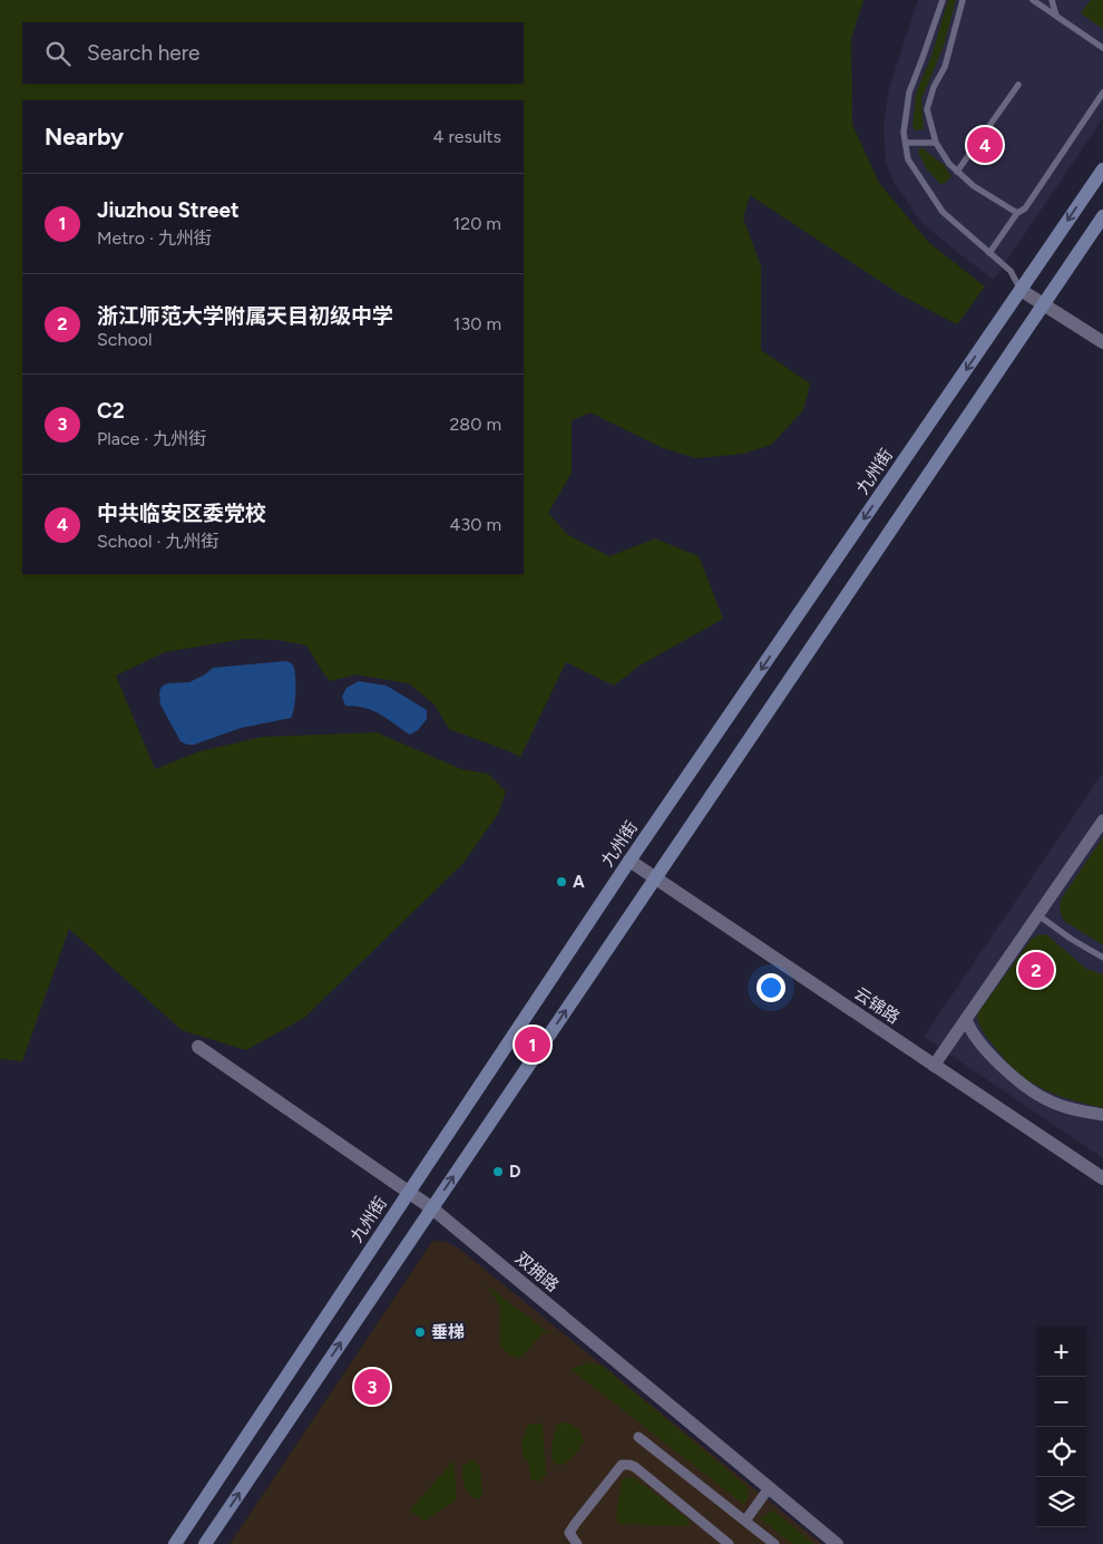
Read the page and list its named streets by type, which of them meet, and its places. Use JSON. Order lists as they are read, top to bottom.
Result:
{
  "streets": {
    "main road": ["九州街"],
    "street": ["云锦路", "双拥路"]
  },
  "crossings": [
    ["九州街", "云锦路"],
    ["九州街", "双拥路"]
  ],
  "places": ["A", "D", "垂梯"],
  "page": {
    "search": "Search here",
    "heading": ["Nearby", "4 results"],
    "pins": [
      "4",
      "2",
      "1",
      "3"
    ],
    "list": [
      {
        "mark": "1",
        "name": "Jiuzhou Street",
        "note": "Metro · 九州街",
        "value": "120 m"
      },
      {
        "mark": "2",
        "name": "浙江师范大学附属天目初级中学",
        "note": "School",
        "value": "130 m"
      },
      {
        "mark": "3",
        "name": "C2",
        "note": "Place · 九州街",
        "value": "280 m"
      },
      {
        "mark": "4",
        "name": "中共临安区委党校",
        "note": "School · 九州街",
        "value": "430 m"
      }
    ],
    "map_buttons": ["+", "−"]
  }
}
